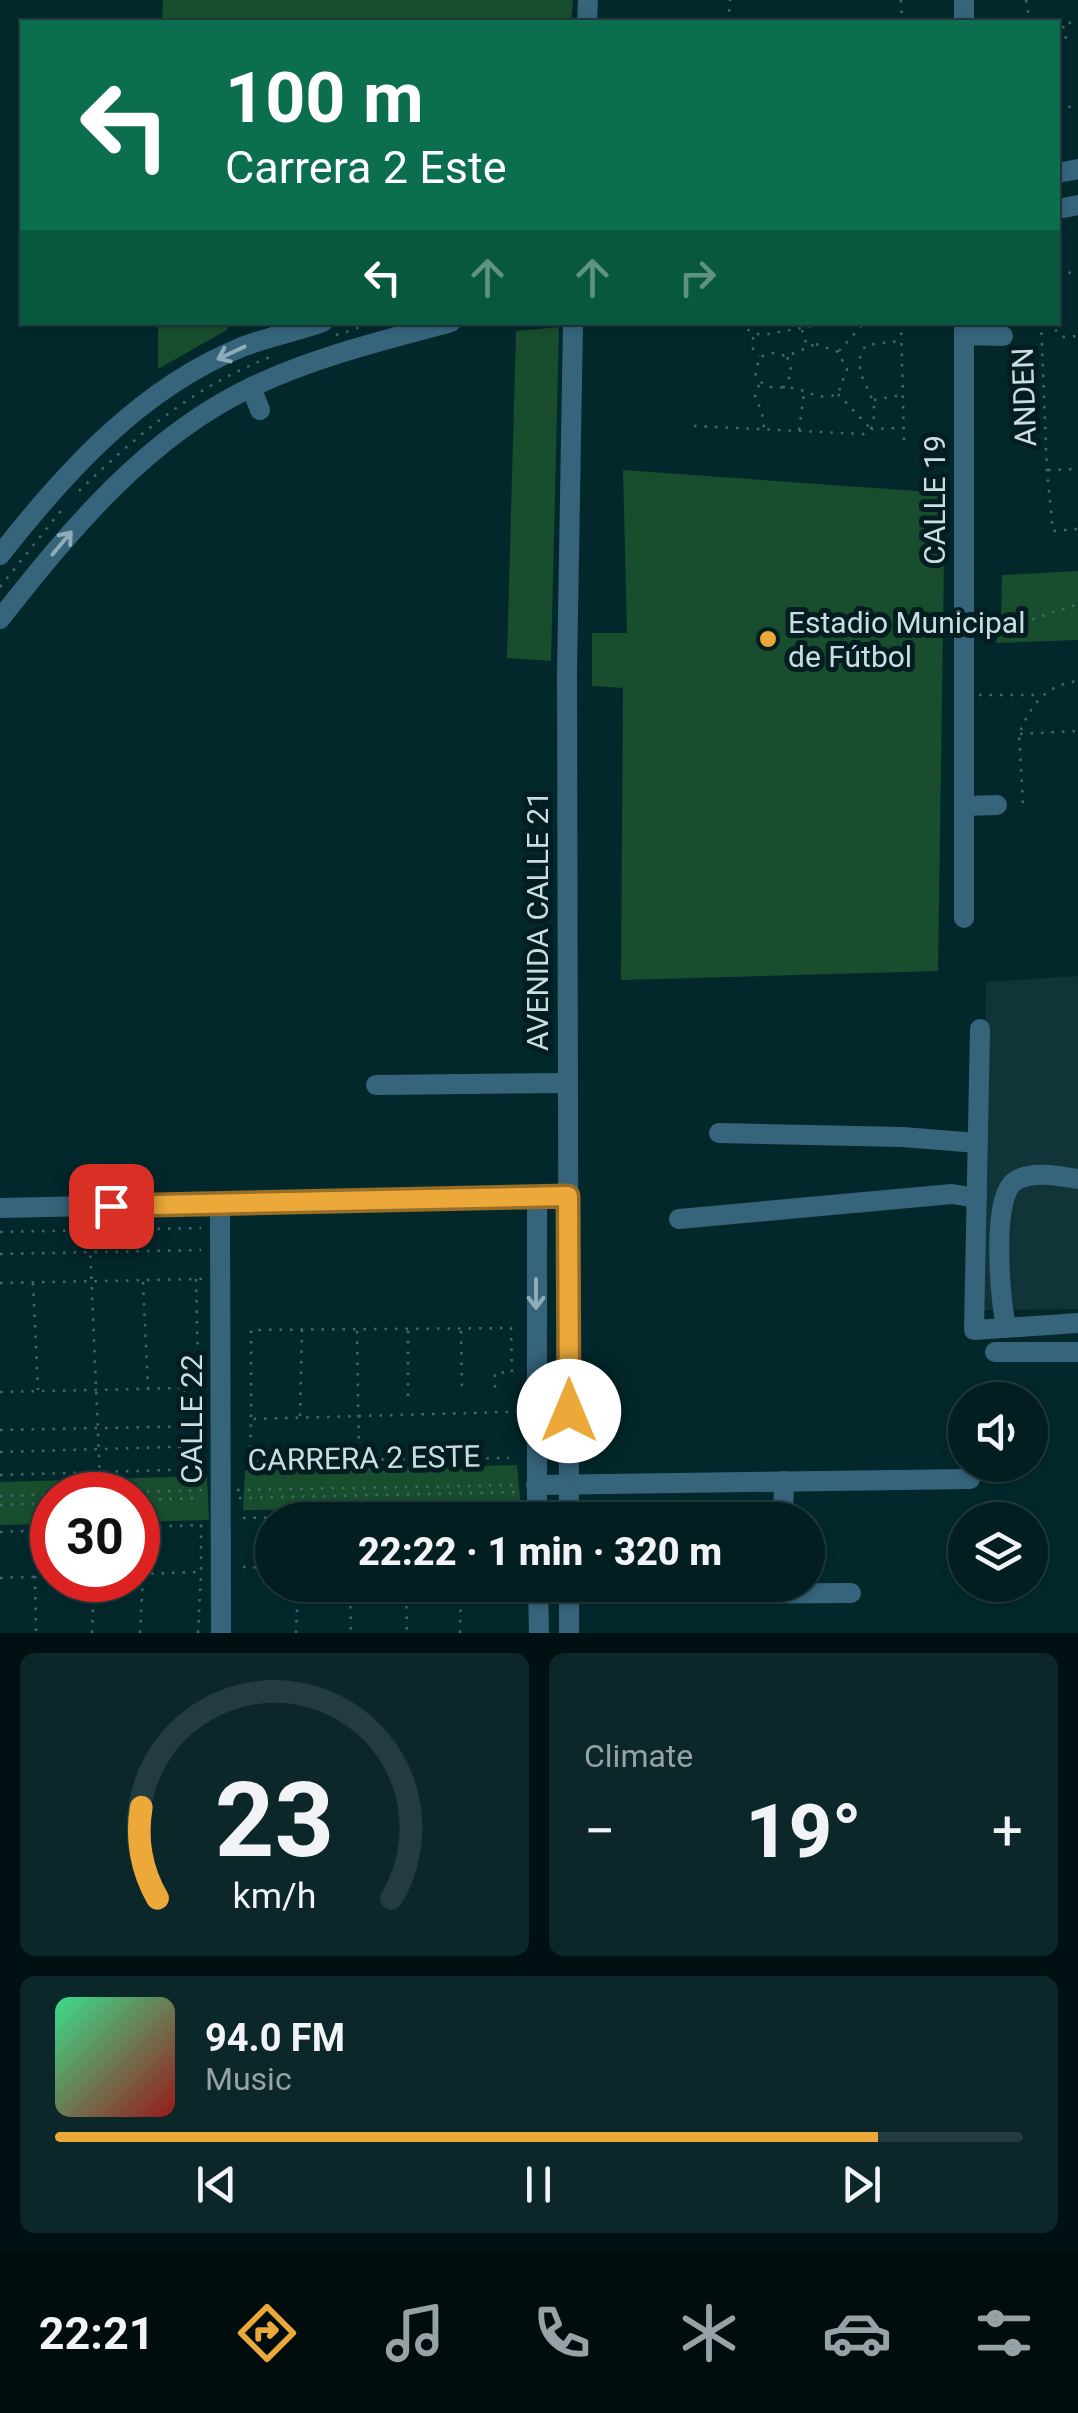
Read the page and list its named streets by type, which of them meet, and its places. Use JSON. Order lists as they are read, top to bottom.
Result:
{
  "streets": {
    "street": ["CALLE 19", "AVENIDA CALLE 21", "CALLE 22"],
    "path": ["ANDEN", "CARRERA 2 ESTE"]
  },
  "crossings": [
    ["CALLE 22", "CARRERA 2 ESTE"]
  ],
  "places": ["Estadio Municipal de Fútbol"],
  "page": {
    "turn": ["100 m", "Carrera 2 Este"],
    "limit": "30",
    "trip": "22:22 · 1 min · 320 m",
    "tile": "Climate",
    "heat": ["−", "19°", "+"],
    "song": ["94.0 FM", "Music"],
    "tabs": "22:21",
    "gauge": ["23", "km/h"]
  }
}
